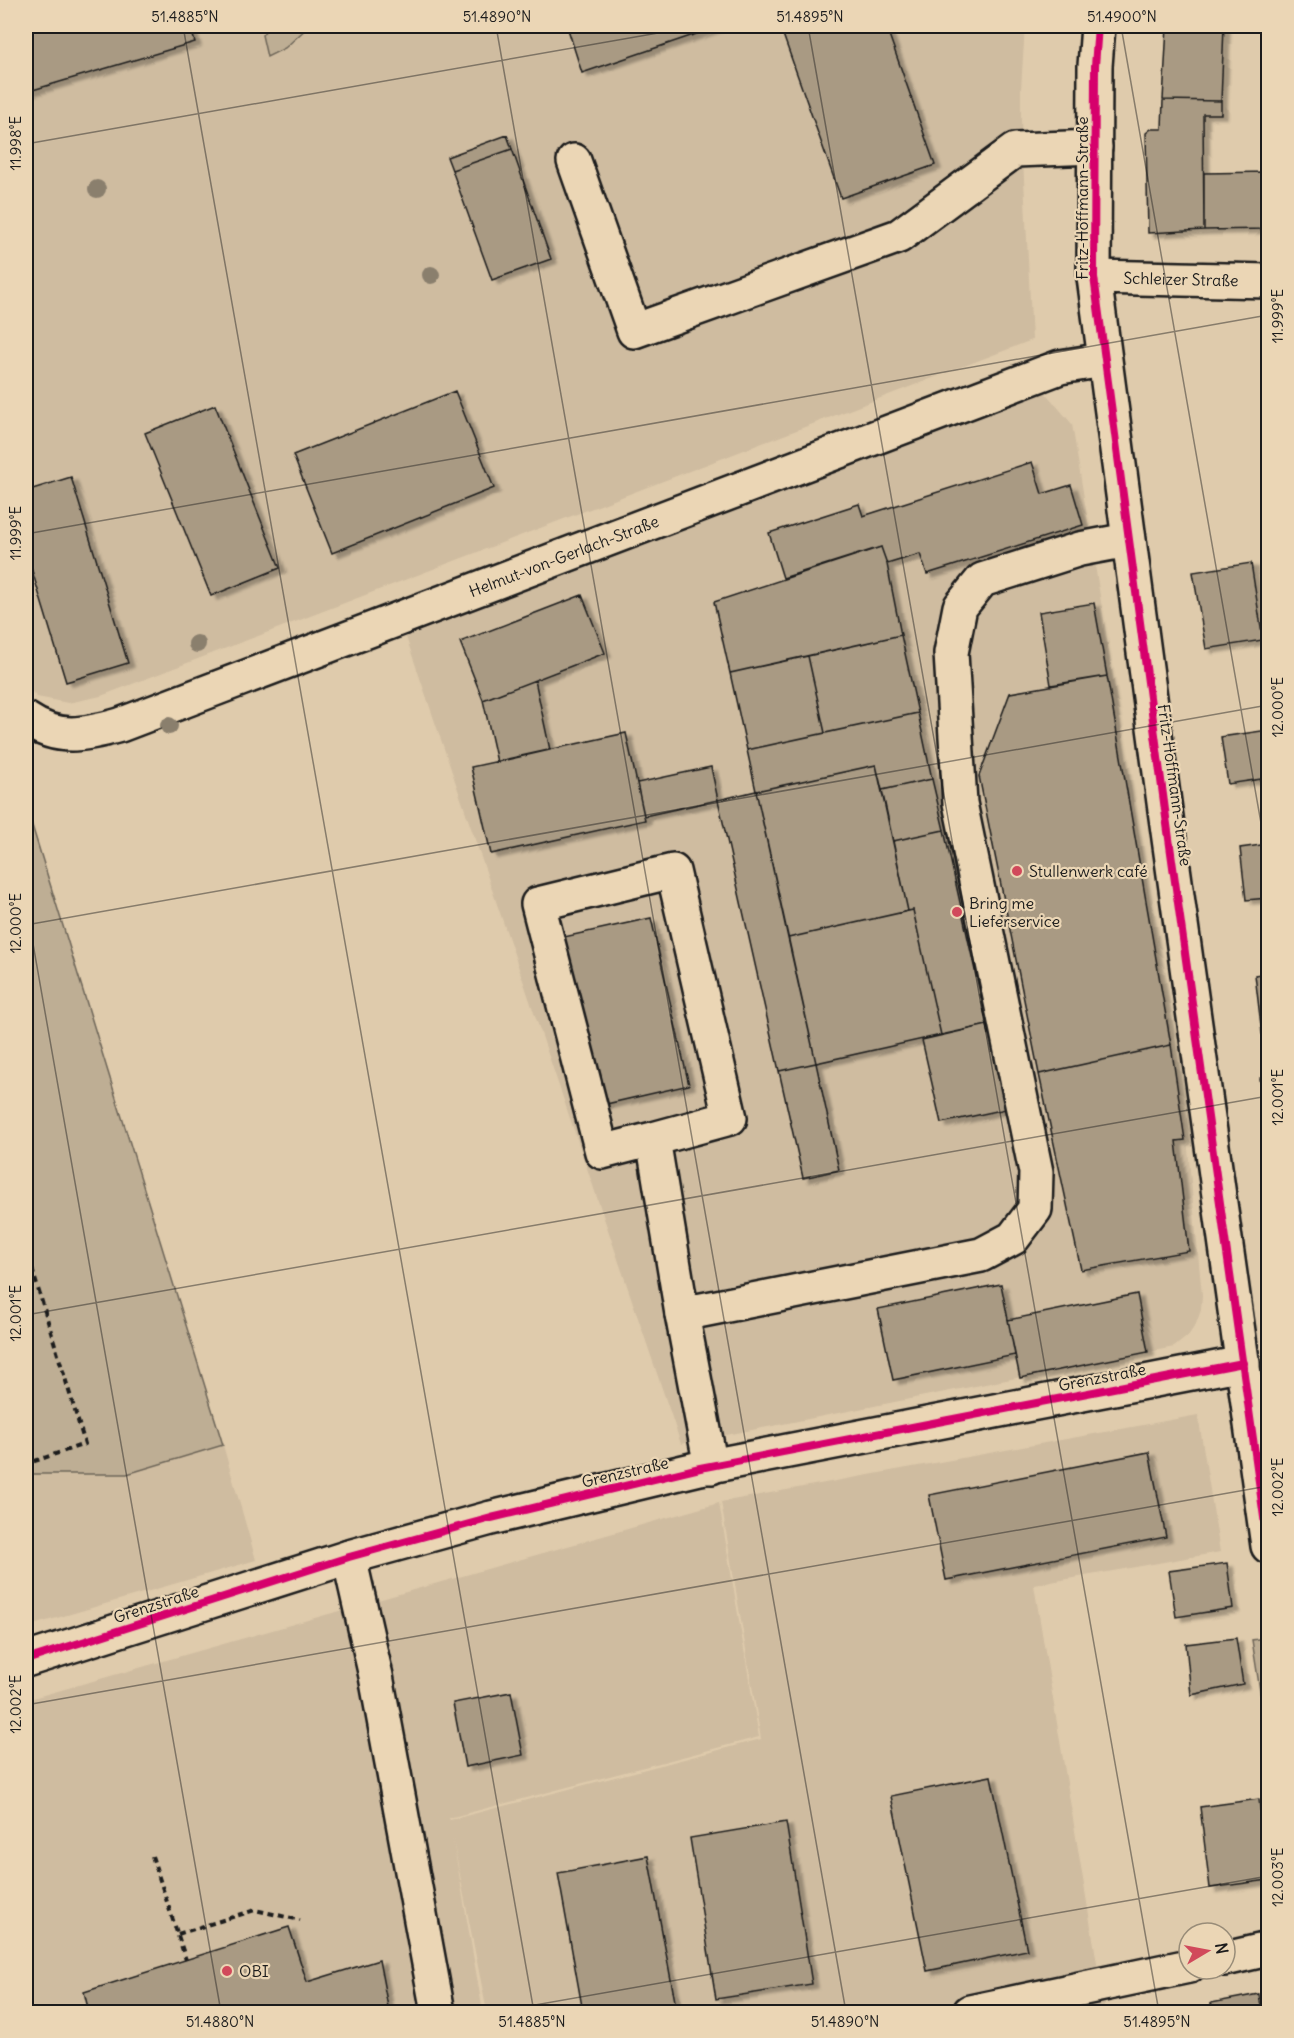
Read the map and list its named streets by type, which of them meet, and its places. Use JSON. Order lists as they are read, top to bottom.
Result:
{
  "streets": {
    "street": [
      "Fritz-Hoffmann-Straße",
      "Schleizer Straße",
      "Helmut-von-Gerlach-Straße",
      "Grenzstraße"
    ]
  },
  "crossings": [
    ["Fritz-Hoffmann-Straße", "Schleizer Straße"],
    ["Fritz-Hoffmann-Straße", "Helmut-von-Gerlach-Straße"],
    ["Fritz-Hoffmann-Straße", "Grenzstraße"]
  ],
  "places": ["Stullenwerk café", "Bring me Lieferservice", "OBI"],
  "north": "right",
  "coordinates": [
    "51.4885°N",
    "51.4890°N",
    "51.4895°N",
    "51.4900°N",
    "11.998°E",
    "11.999°E",
    "12.000°E",
    "12.001°E",
    "12.002°E",
    "12.003°E",
    "51.4880°N"
  ]
}
